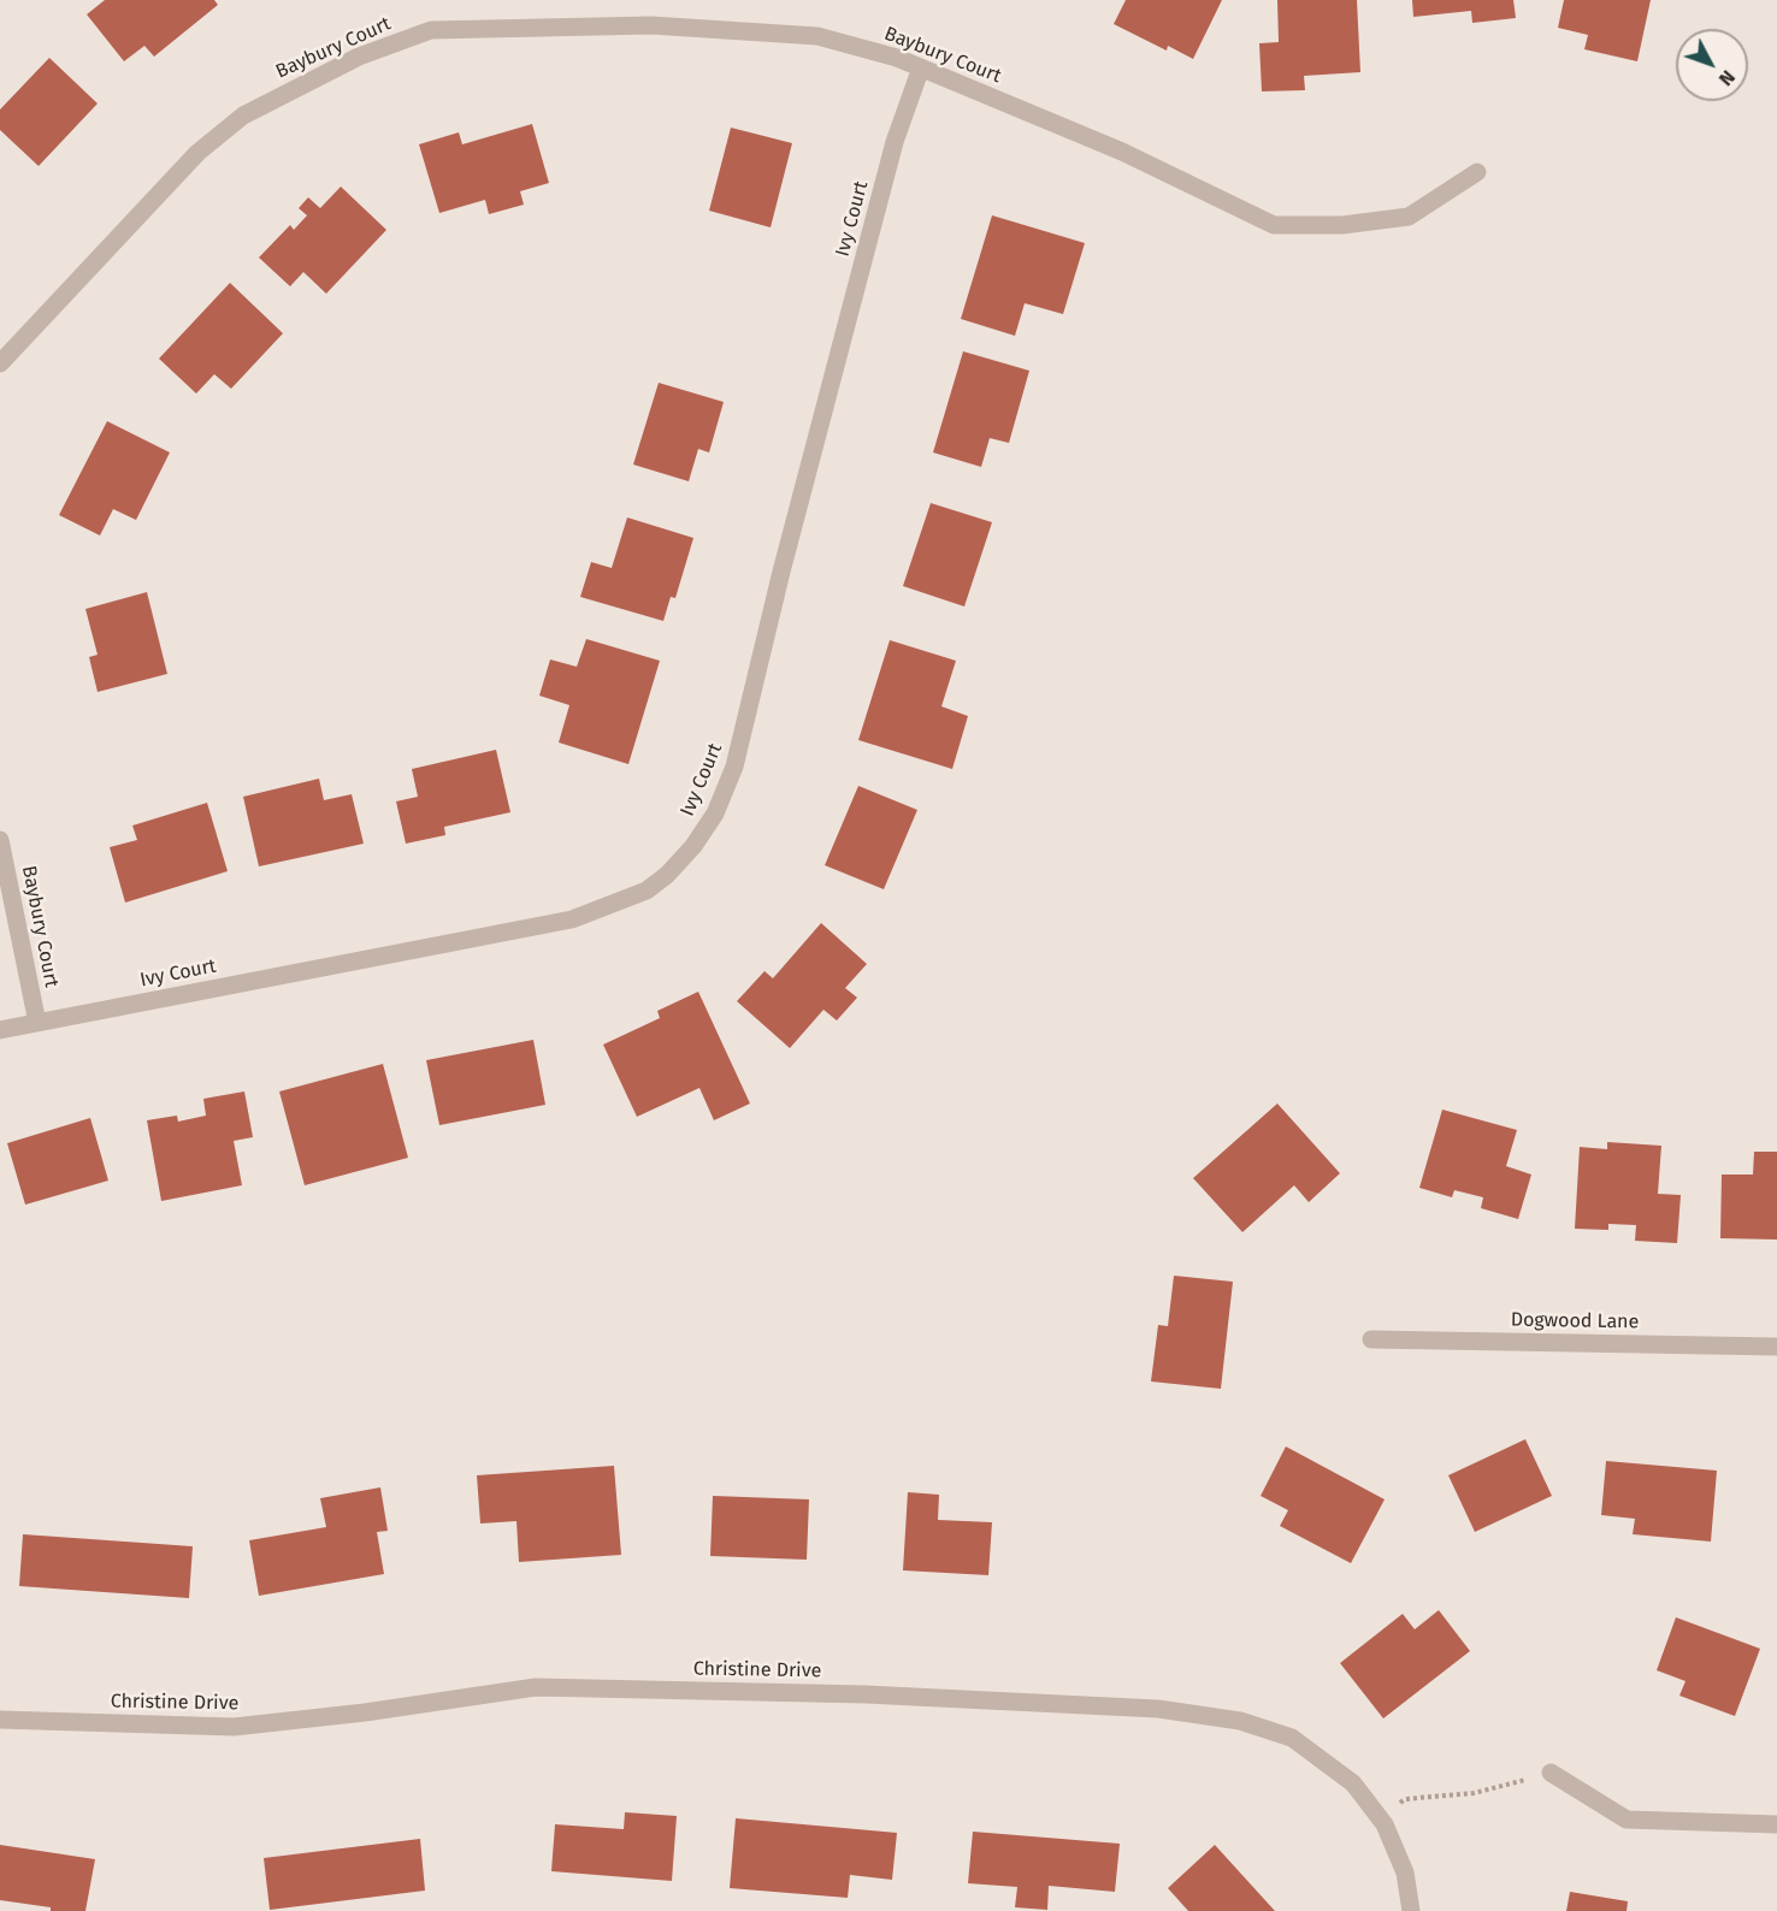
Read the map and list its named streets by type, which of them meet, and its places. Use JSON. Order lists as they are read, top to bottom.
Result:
{
  "streets": {
    "street": [
      "Baybury Court",
      "Ivy Court",
      "Dogwood Lane",
      "Christine Drive"
    ]
  },
  "crossings": [
    ["Baybury Court", "Ivy Court"]
  ],
  "north": "bottom right"
}
